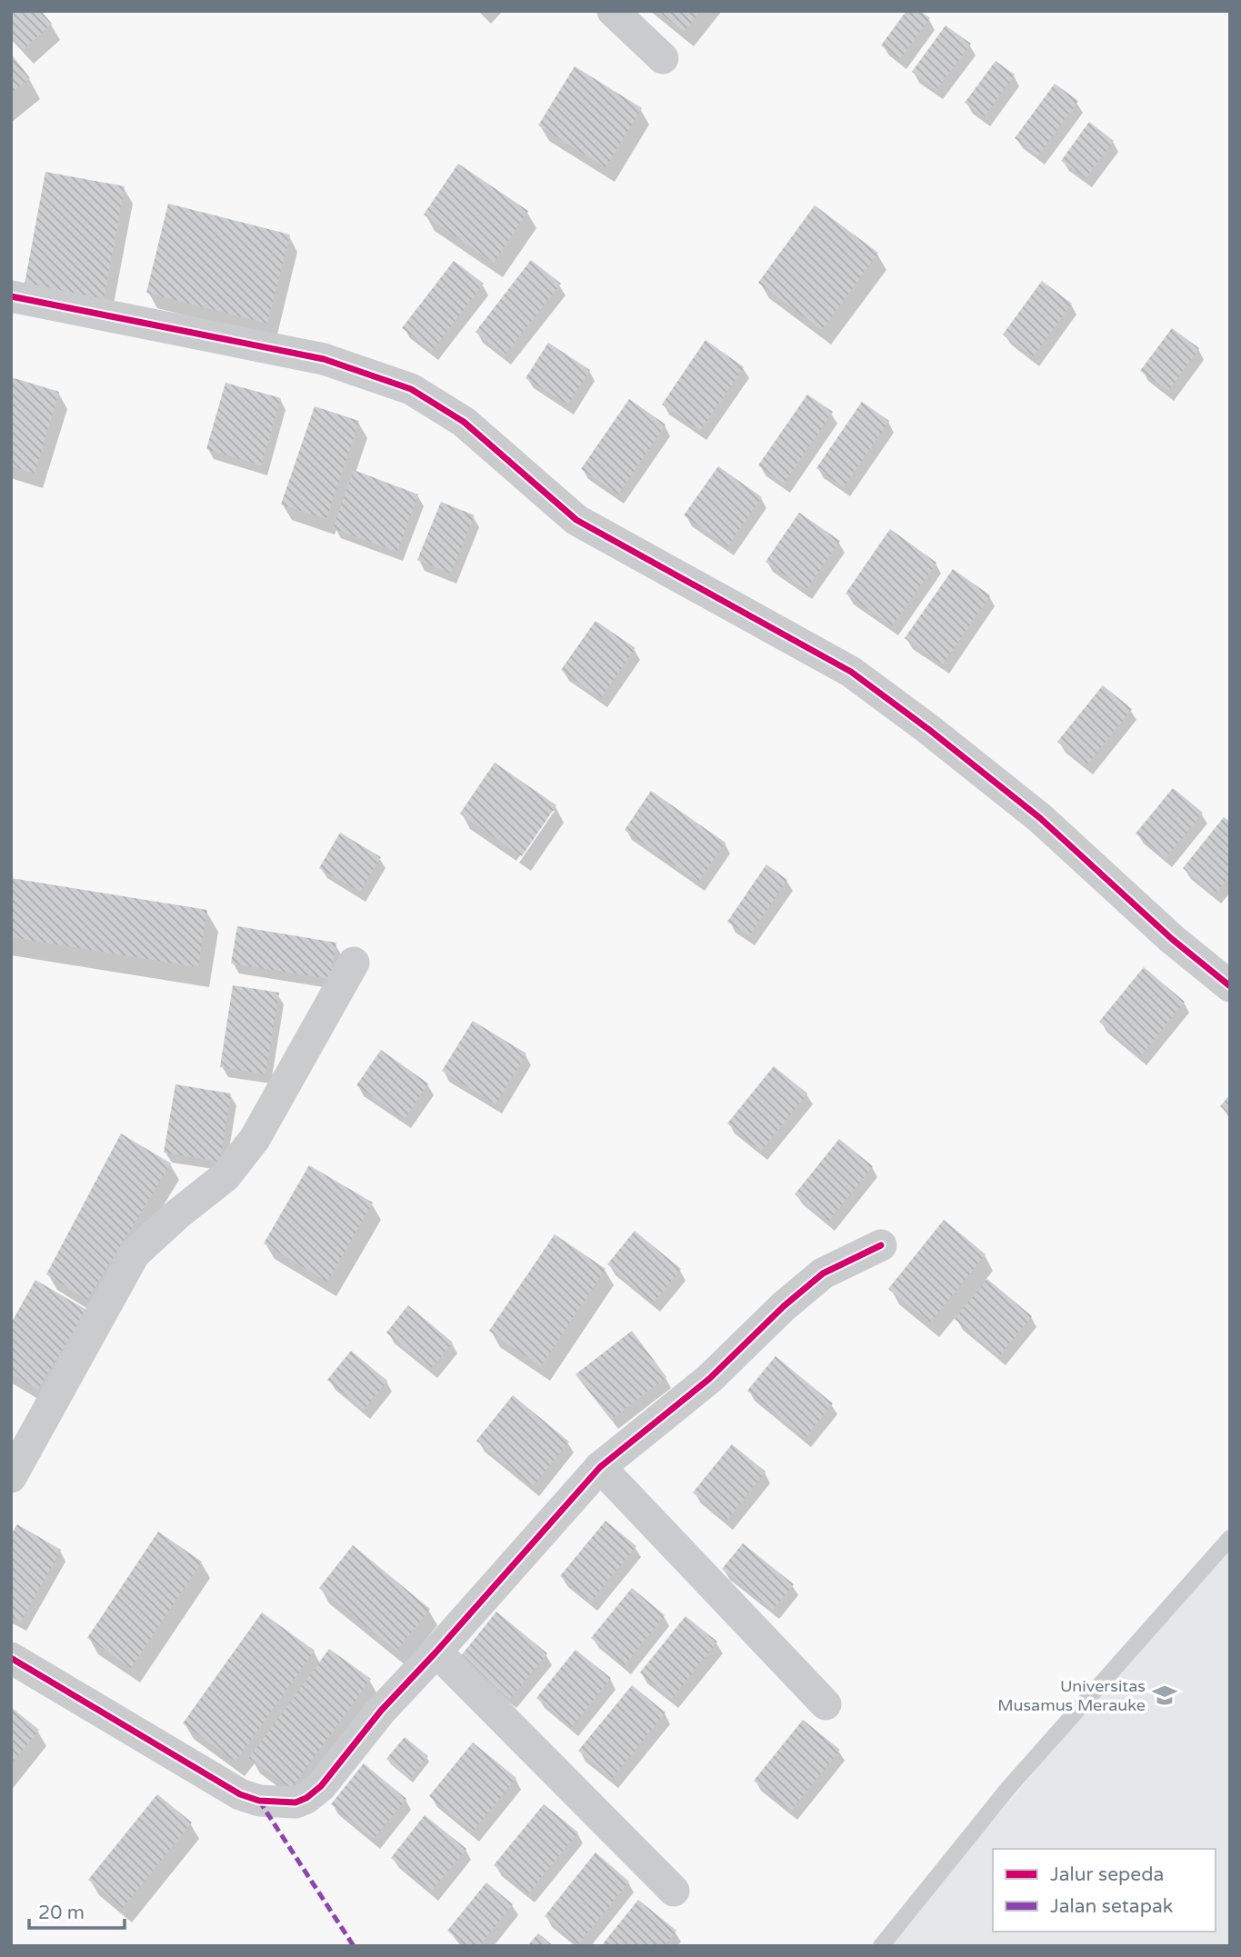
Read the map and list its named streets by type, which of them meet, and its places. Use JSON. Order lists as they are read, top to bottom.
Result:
{
  "places": {
    "school or university": ["Universitas Musamus Merauke"]
  },
  "legend": ["Jalur sepeda", "Jalan setapak"],
  "scale_bar": "20 m"
}
